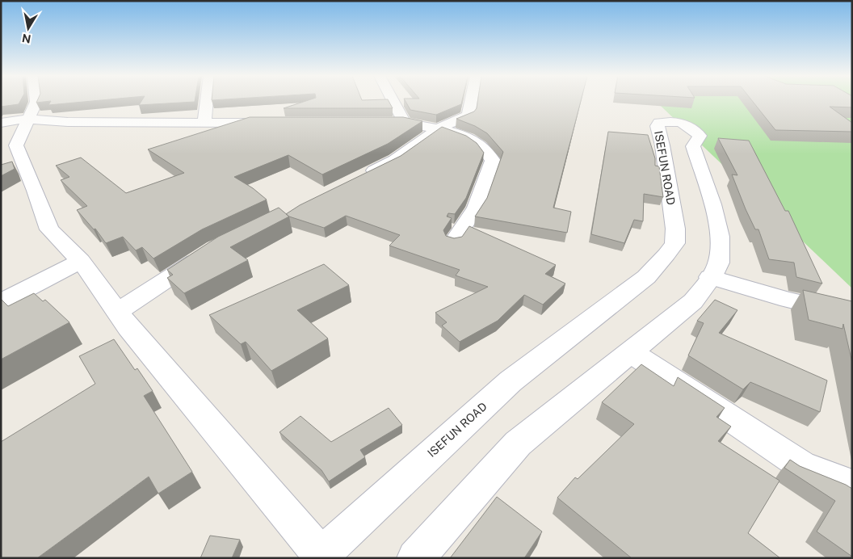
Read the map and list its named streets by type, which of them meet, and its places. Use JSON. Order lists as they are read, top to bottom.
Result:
{
  "streets": {
    "street": ["ISEFUN ROAD"]
  },
  "north": "bottom"
}
